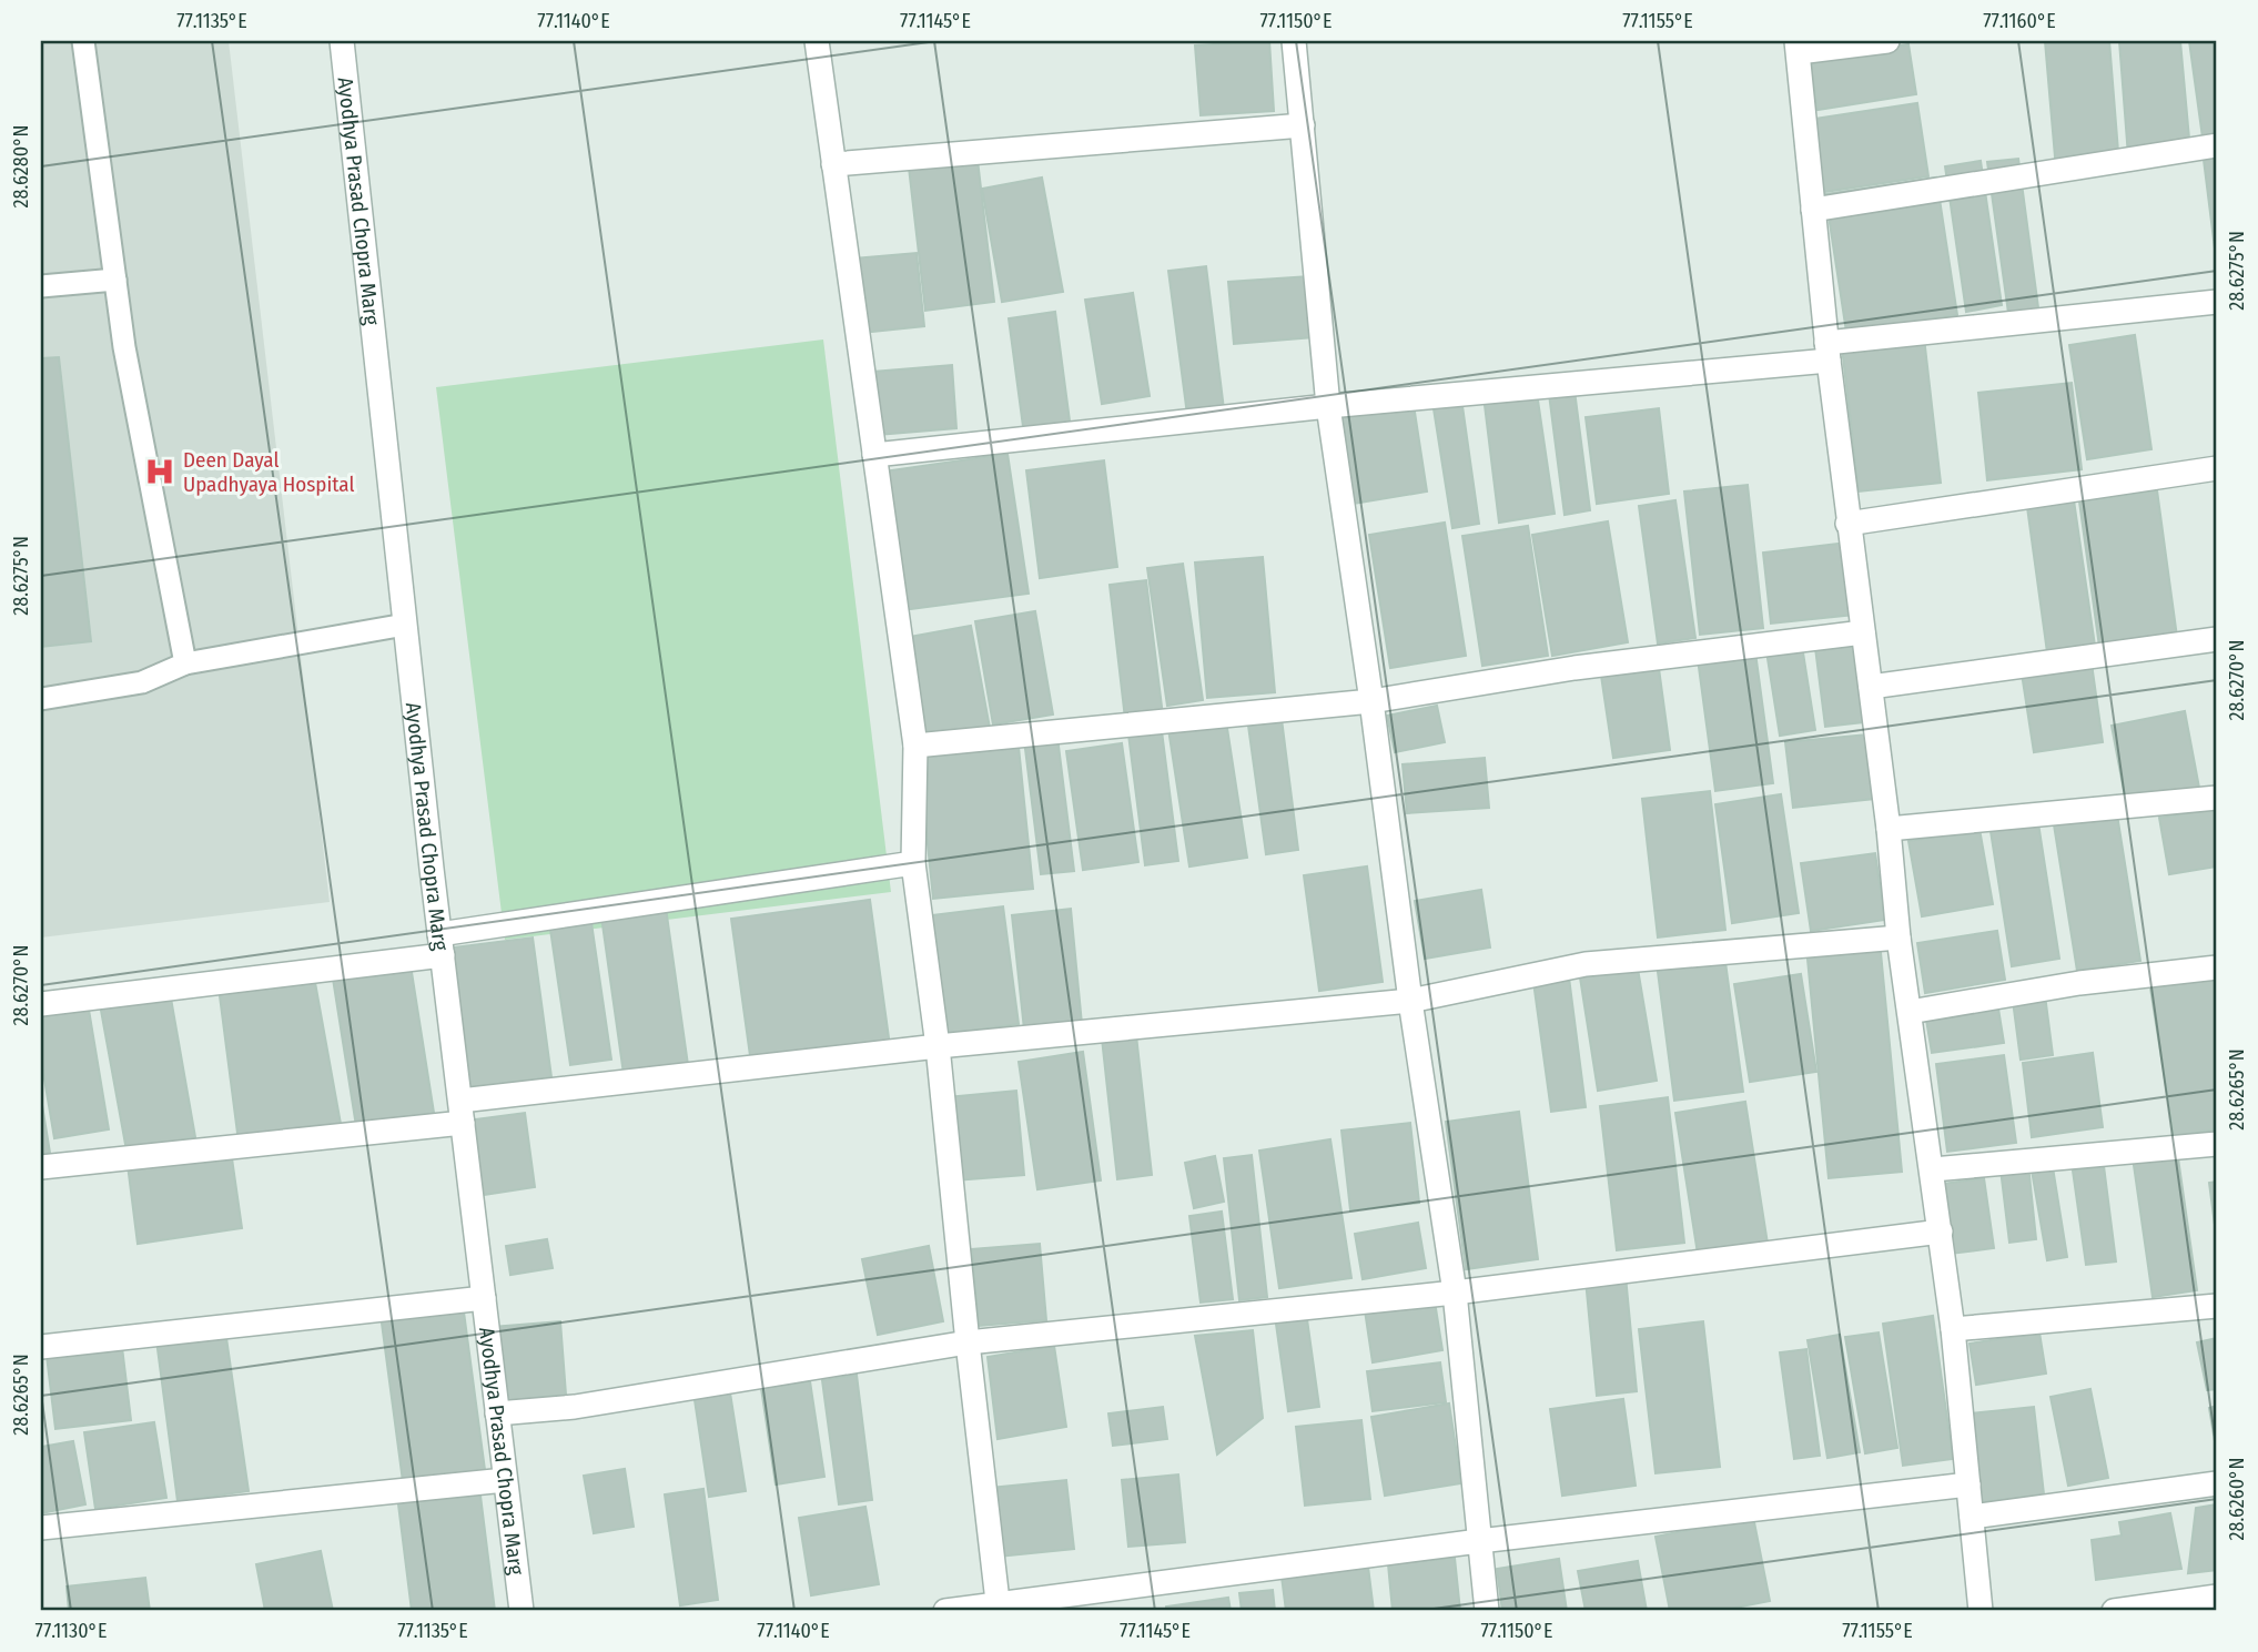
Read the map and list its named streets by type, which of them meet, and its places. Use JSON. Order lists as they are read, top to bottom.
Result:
{
  "streets": {
    "street": ["Ayodhya Prasad Chopra Marg"]
  },
  "places": {
    "hospital": ["Deen Dayal Upadhyaya Hospital"]
  },
  "coordinates": [
    "77.1135°E",
    "77.1140°E",
    "77.1145°E",
    "77.1150°E",
    "77.1155°E",
    "77.1160°E",
    "28.6280°N",
    "28.6275°N",
    "28.6270°N",
    "28.6265°N",
    "28.6260°N",
    "77.1130°E"
  ]
}
